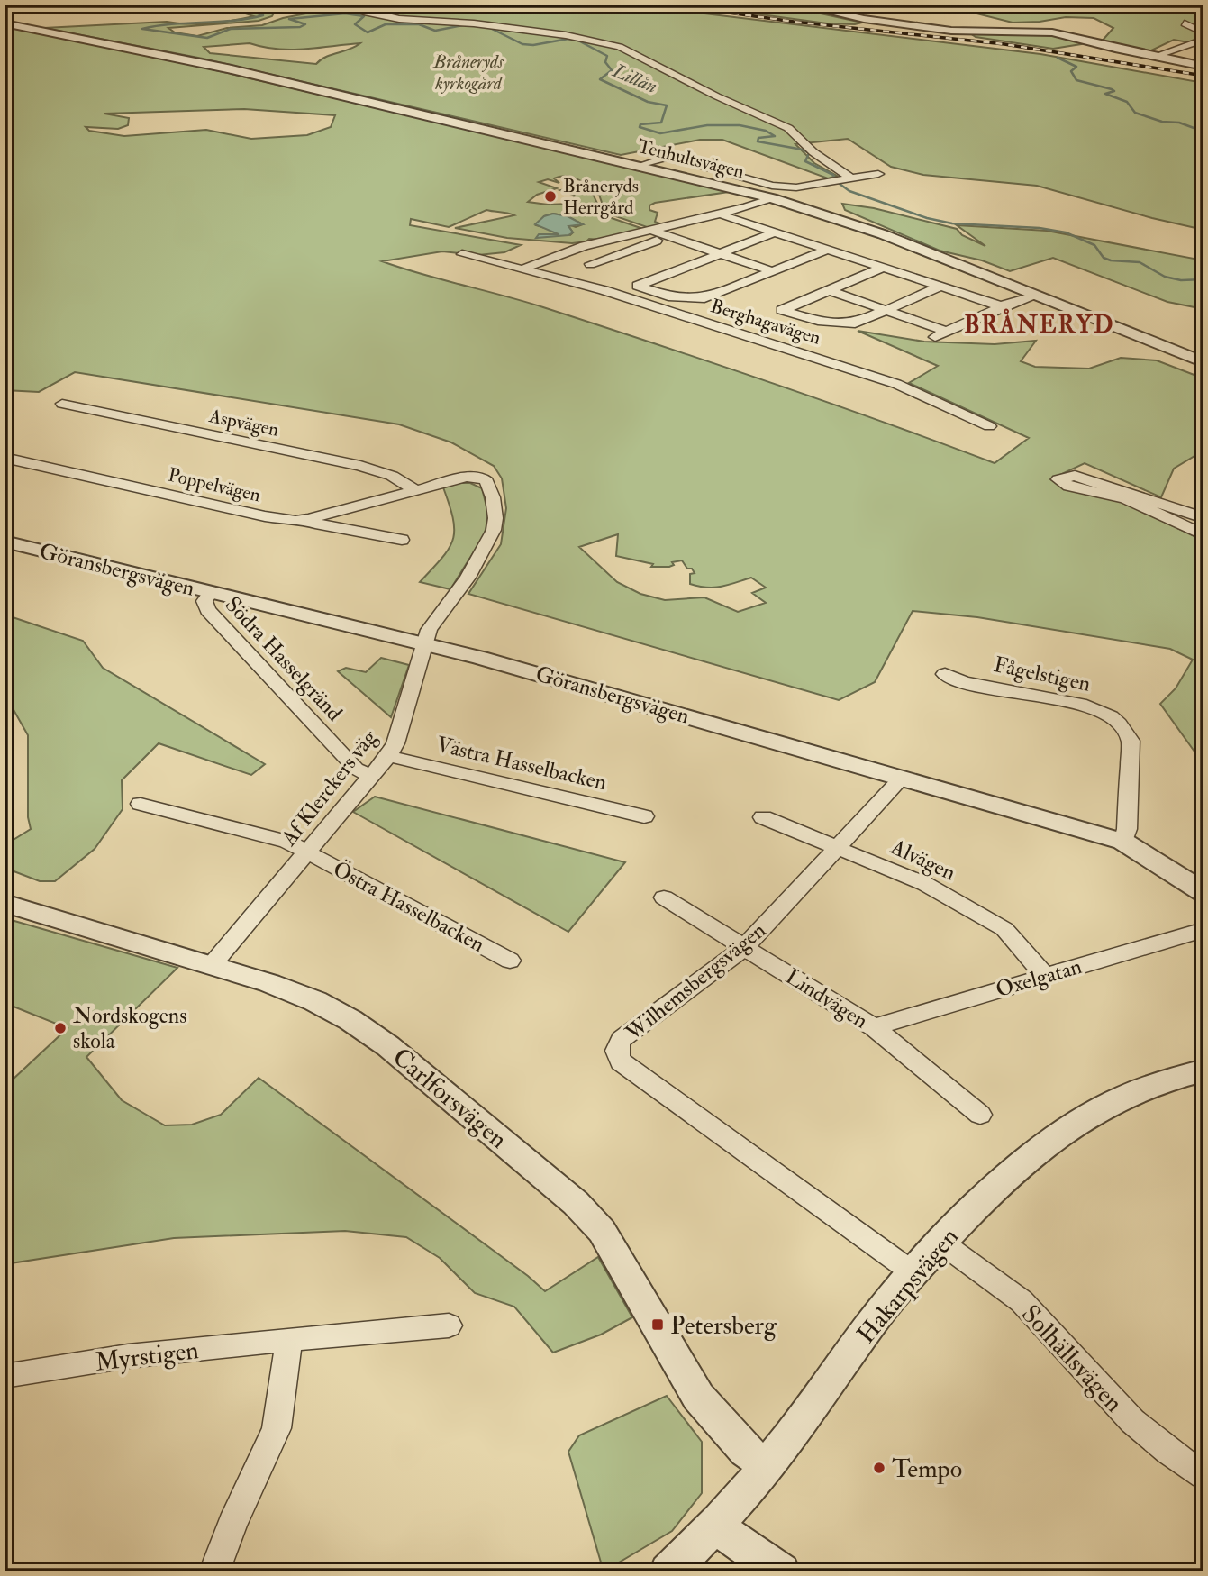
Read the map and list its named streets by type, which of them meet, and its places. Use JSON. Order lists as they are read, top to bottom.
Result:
{
  "streets": {
    "street": [
      "Tenhultsvägen",
      "Berghagavägen",
      "Aspvägen",
      "Poppelvägen",
      "Göransbergsvägen",
      "Södra Hasselgränd",
      "Fågelstigen",
      "Västra Hasselbacken",
      "Af Klerckers väg",
      "Alvägen",
      "Östra Hasselbacken",
      "Oxelgatan",
      "Wilhemsbergsvägen",
      "Lindvägen",
      "Carlforsvägen",
      "Hakarpsvägen",
      "Myrstigen",
      "Solhällsvägen"
    ]
  },
  "crossings": [
    ["Aspvägen", "Poppelvägen"],
    ["Aspvägen", "Af Klerckers väg"],
    ["Poppelvägen", "Af Klerckers väg"],
    ["Göransbergsvägen", "Södra Hasselgränd"],
    ["Göransbergsvägen", "Fågelstigen"],
    ["Göransbergsvägen", "Af Klerckers väg"],
    ["Göransbergsvägen", "Wilhemsbergsvägen"],
    ["Södra Hasselgränd", "Af Klerckers väg"],
    ["Västra Hasselbacken", "Af Klerckers väg"],
    ["Af Klerckers väg", "Östra Hasselbacken"],
    ["Af Klerckers väg", "Carlforsvägen"],
    ["Alvägen", "Oxelgatan"],
    ["Alvägen", "Wilhemsbergsvägen"],
    ["Oxelgatan", "Lindvägen"],
    ["Wilhemsbergsvägen", "Lindvägen"],
    ["Wilhemsbergsvägen", "Hakarpsvägen"],
    ["Carlforsvägen", "Hakarpsvägen"],
    ["Hakarpsvägen", "Solhällsvägen"]
  ],
  "districts": ["BRÅNERYD"],
  "water": ["Lillån"],
  "parks": ["Bråneryds kyrkogård"],
  "places": {
    "other": ["Bråneryds Herrgård", "Nordskogens skola", "Tempo"],
    "transit": ["Petersberg"]
  }
}
